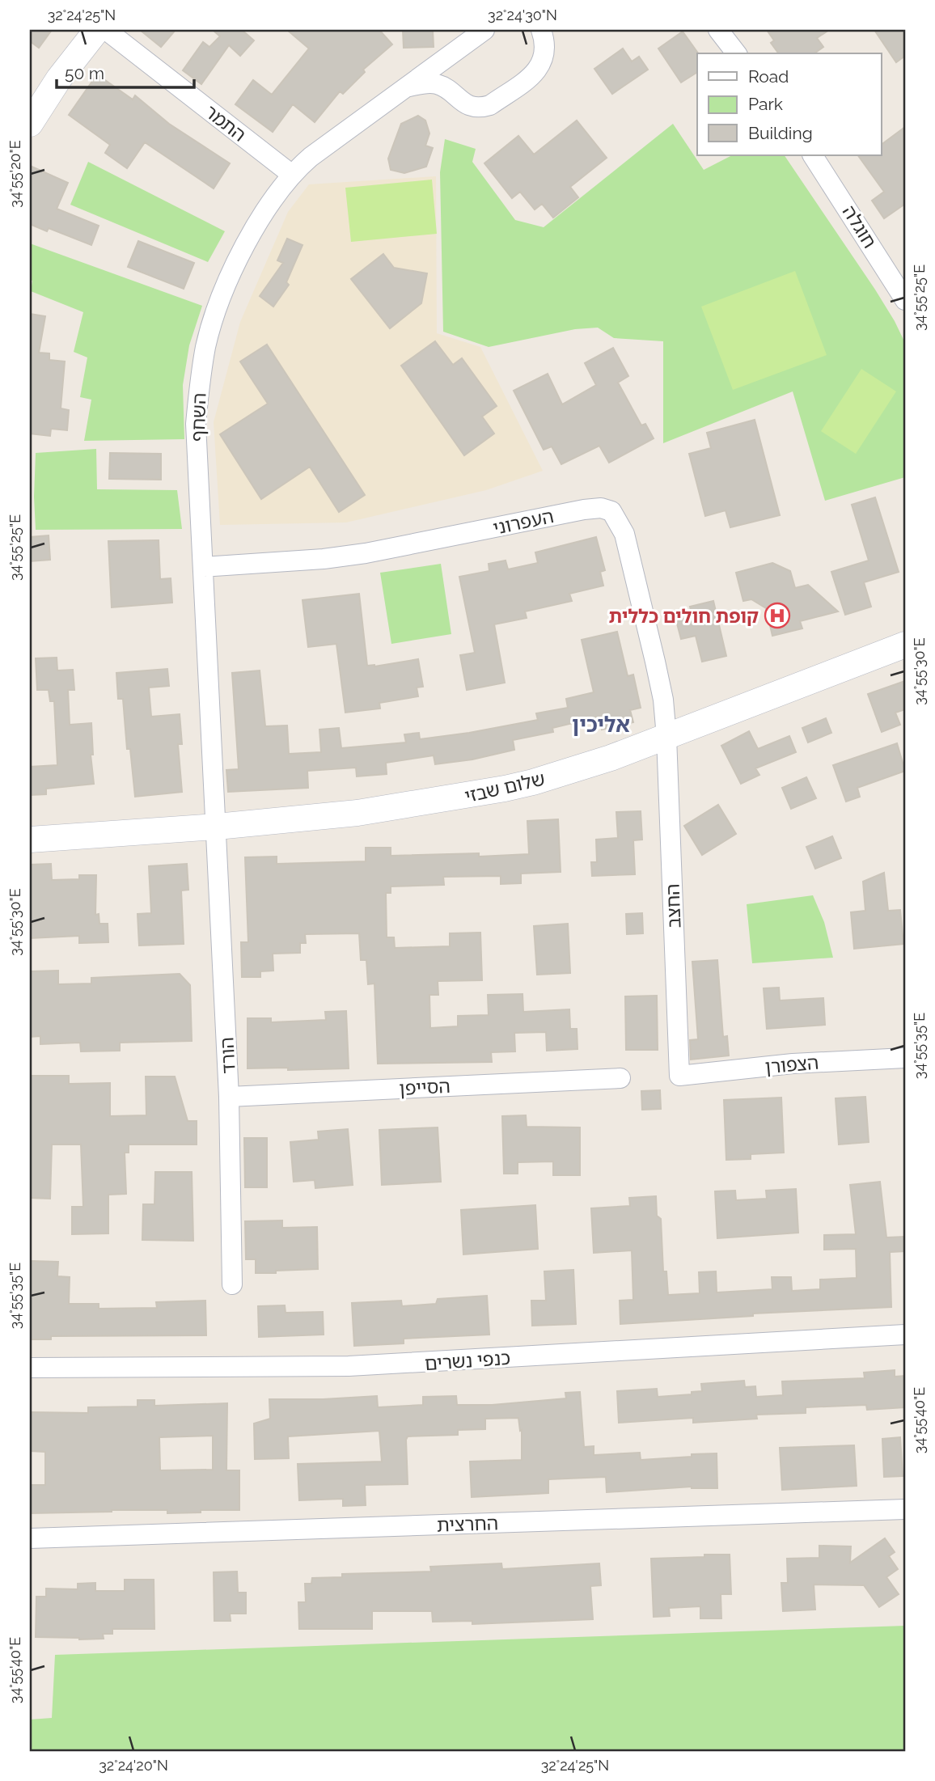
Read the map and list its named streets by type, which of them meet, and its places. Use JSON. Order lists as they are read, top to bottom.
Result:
{
  "streets": {
    "street": [
      "התמר",
      "חוגלה",
      "השחף",
      "העפרוני",
      "שלום שבזי",
      "החצב",
      "הורד",
      "הצפורן",
      "הסייפן",
      "כנפי נשרים",
      "החרצית"
    ]
  },
  "crossings": [
    ["התמר", "השחף"],
    ["השחף", "העפרוני"],
    ["השחף", "שלום שבזי"],
    ["השחף", "הורד"],
    ["העפרוני", "שלום שבזי"],
    ["העפרוני", "החצב"],
    ["שלום שבזי", "החצב"],
    ["שלום שבזי", "הורד"],
    ["החצב", "הצפורן"],
    ["הורד", "הסייפן"]
  ],
  "districts": ["אליכין"],
  "places": {
    "hospital": ["קופת חולים כללית"]
  },
  "legend": ["Road", "Park", "Building"],
  "scale_bar": "50 m",
  "coordinates": [
    "32°24'25\"N",
    "32°24'30\"N",
    "34°55'20\"E",
    "34°55'25\"E",
    "34°55'30\"E",
    "34°55'35\"E",
    "34°55'40\"E",
    "32°24'20\"N"
  ]
}
